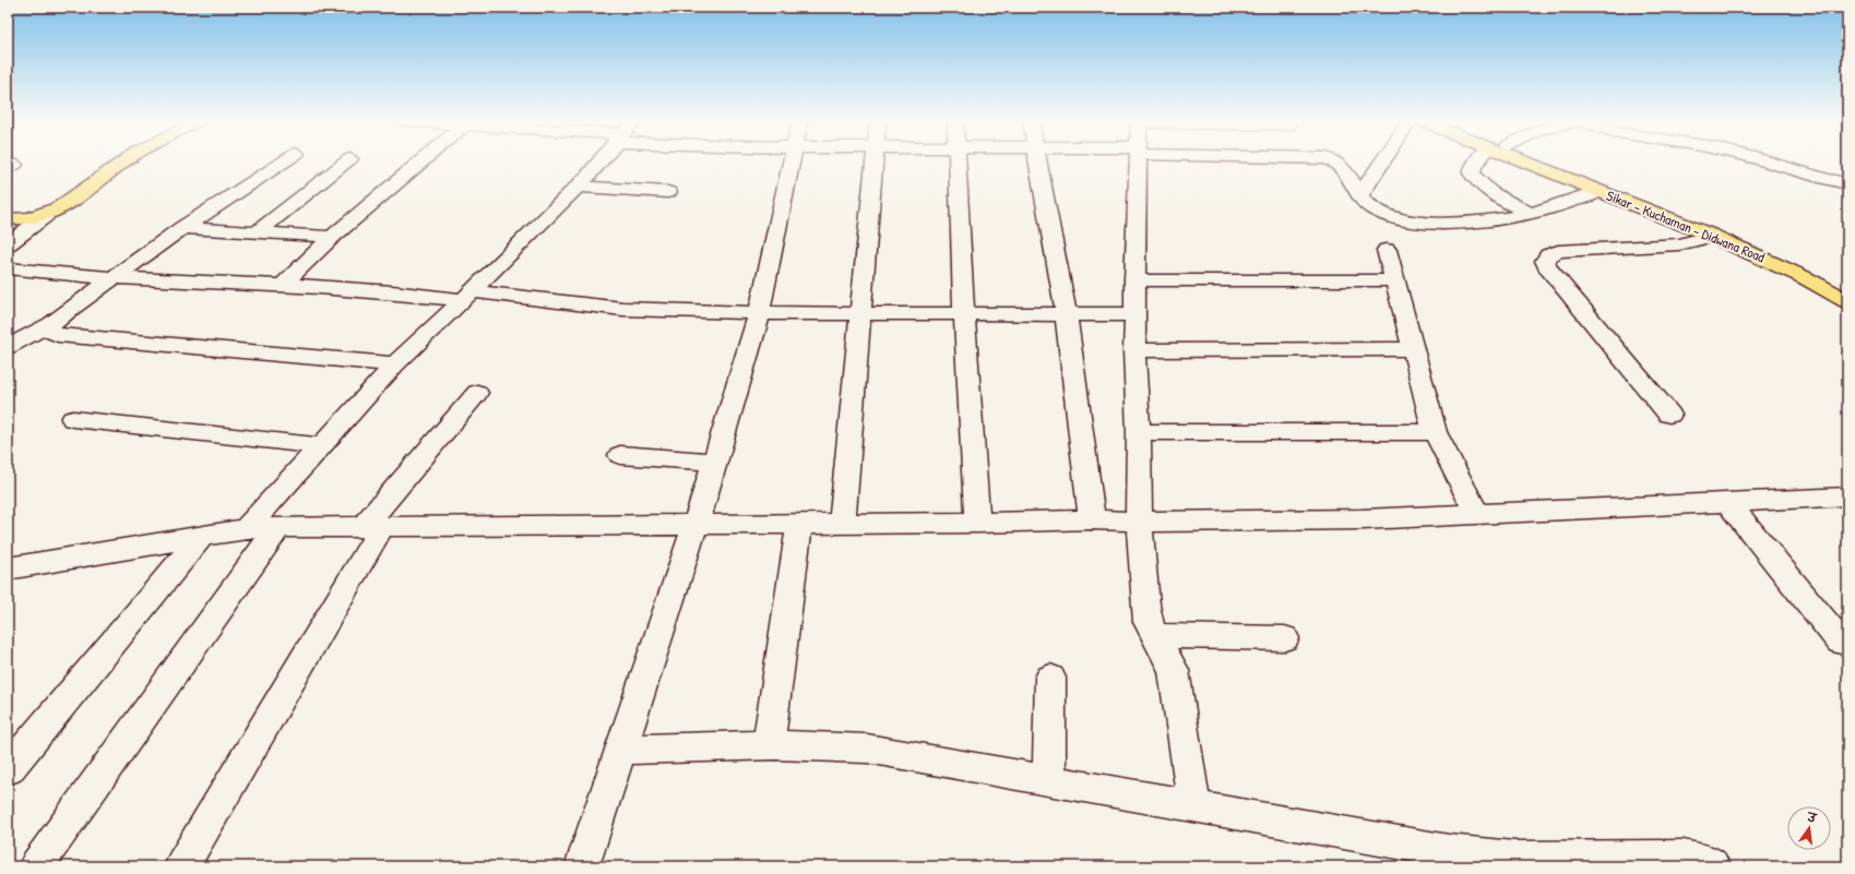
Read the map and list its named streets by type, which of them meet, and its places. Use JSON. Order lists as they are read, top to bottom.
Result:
{
  "streets": {
    "main road": ["Sikar - Kuchaman - Didwana Road"]
  },
  "north": "top"
}
